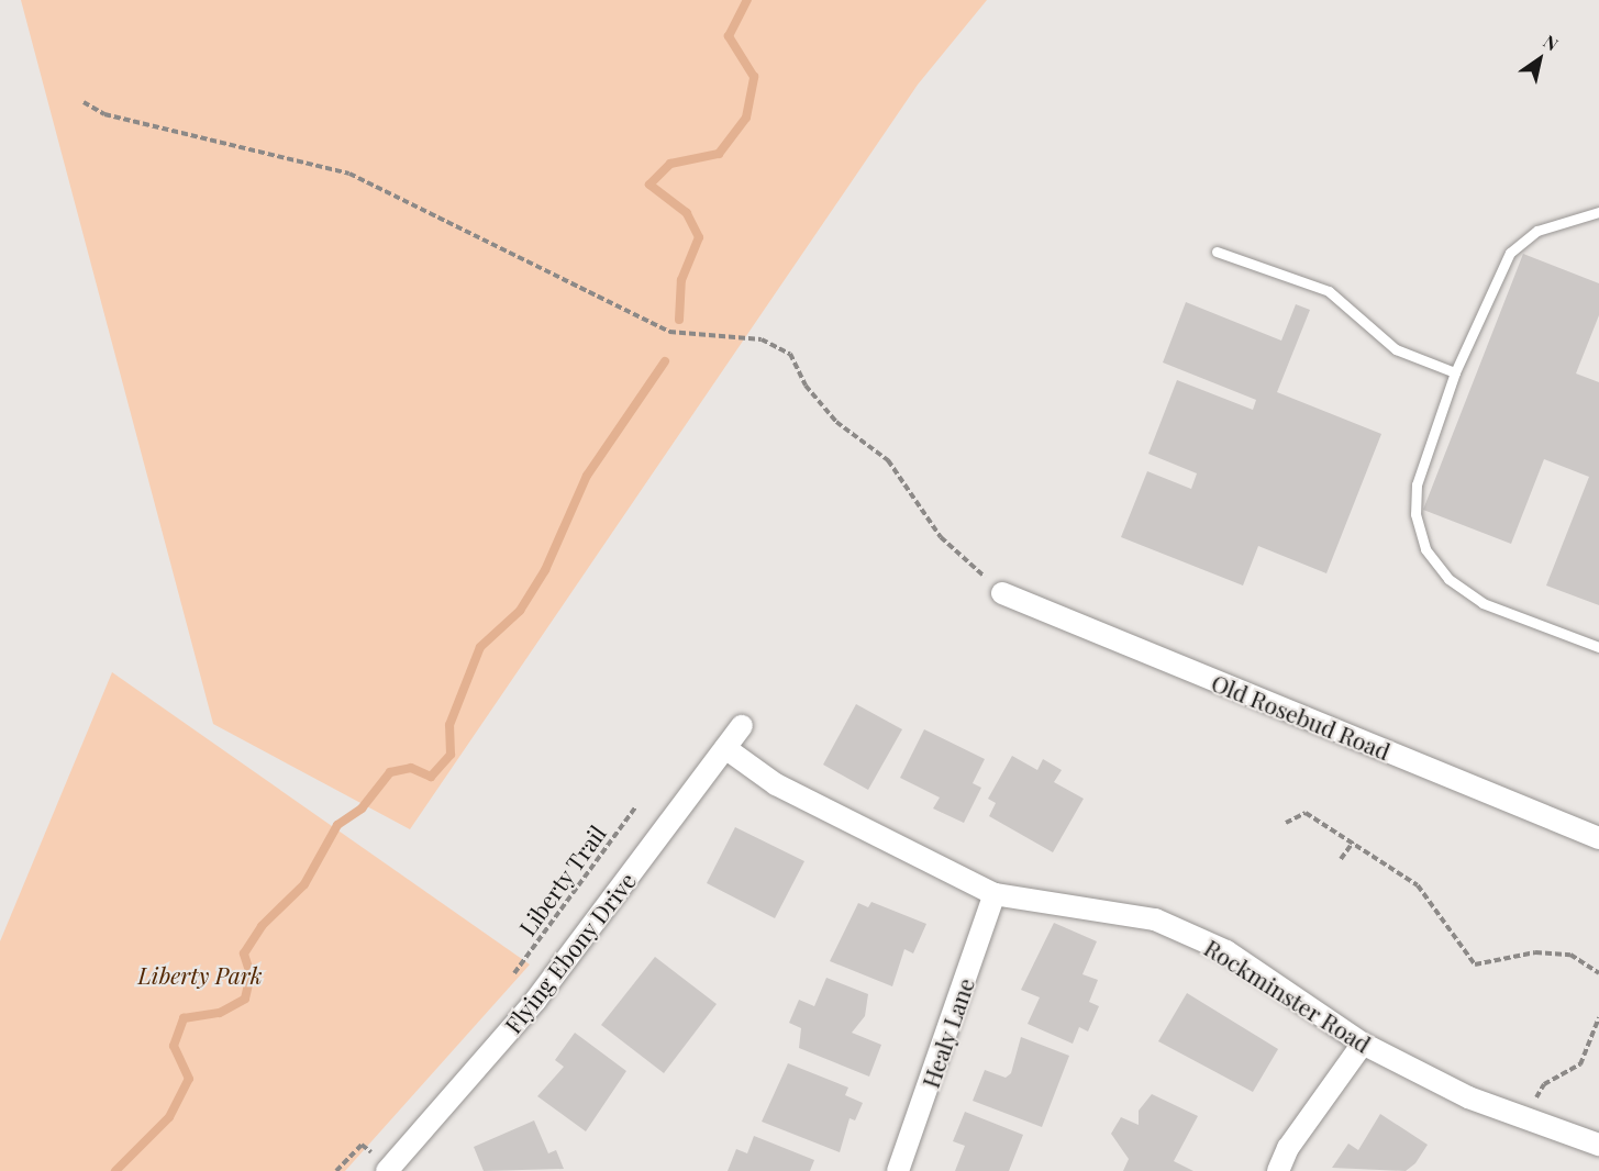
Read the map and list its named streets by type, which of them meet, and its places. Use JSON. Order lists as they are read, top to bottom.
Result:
{
  "streets": {
    "street": [
      "Old Rosebud Road",
      "Flying Ebony Drive",
      "Rockminster Road",
      "Healy Lane"
    ],
    "path": ["Liberty Trail"]
  },
  "crossings": [
    ["Flying Ebony Drive", "Rockminster Road"],
    ["Rockminster Road", "Healy Lane"]
  ],
  "parks": ["Liberty Park"],
  "north": "top right"
}
